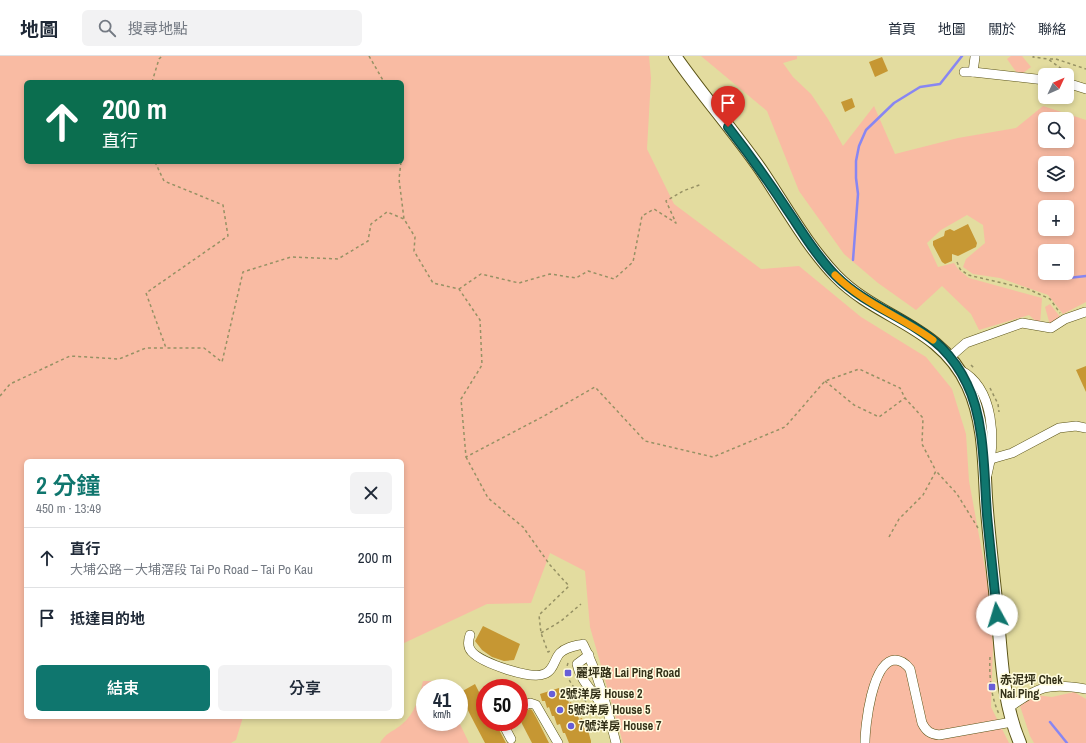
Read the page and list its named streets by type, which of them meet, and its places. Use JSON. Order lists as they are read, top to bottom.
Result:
{
  "places": {
    "transit": ["麗坪路 Lai Ping Road", "赤泥坪 Chek Nai Ping"],
    "other": ["2號洋房 House 2", "5號洋房 House 5", "7號洋房 House 7"]
  },
  "north": "top right",
  "page": {
    "header": "地圖",
    "search": "搜尋地點",
    "nav": [
      "首頁",
      "地圖",
      "關於",
      "聯絡"
    ],
    "map_buttons": ["+", "−"],
    "turn": ["200 m", "直行"],
    "heading": ["2 分鐘", "450 m · 13:49"],
    "list": [
      {
        "name": "直行",
        "note": "大埔公路－大埔滘段 Tai Po Road – Tai Po Kau",
        "value": "200 m"
      },
      {
        "name": "抵達目的地",
        "value": "250 m"
      }
    ],
    "buttons": ["結束", "分享"],
    "speed": "41 km/h",
    "limit": "50"
  }
}
